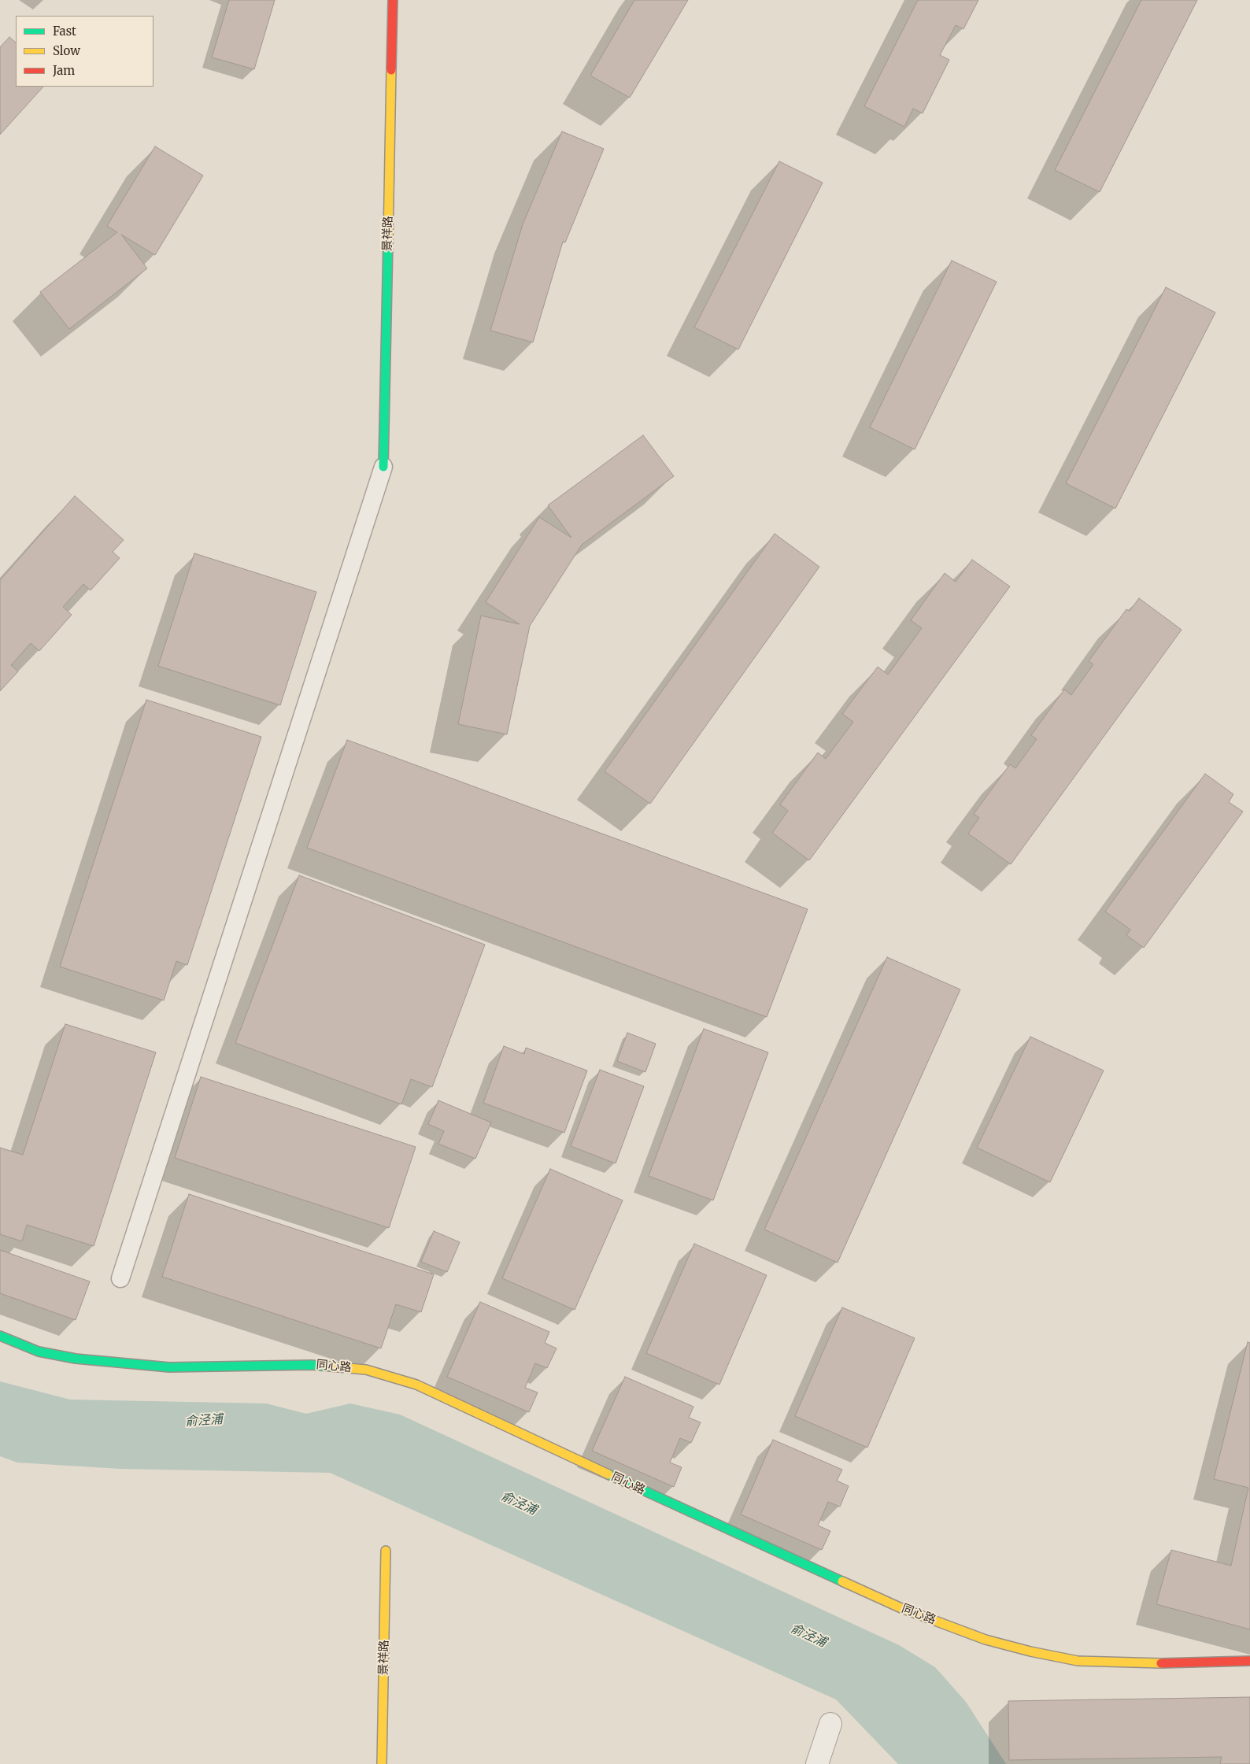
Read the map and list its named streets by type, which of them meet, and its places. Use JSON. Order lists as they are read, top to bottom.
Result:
{
  "streets": {
    "street": ["景祥路", "同心路"]
  },
  "water": ["俞泾浦"],
  "legend": ["Fast", "Slow", "Jam"]
}
